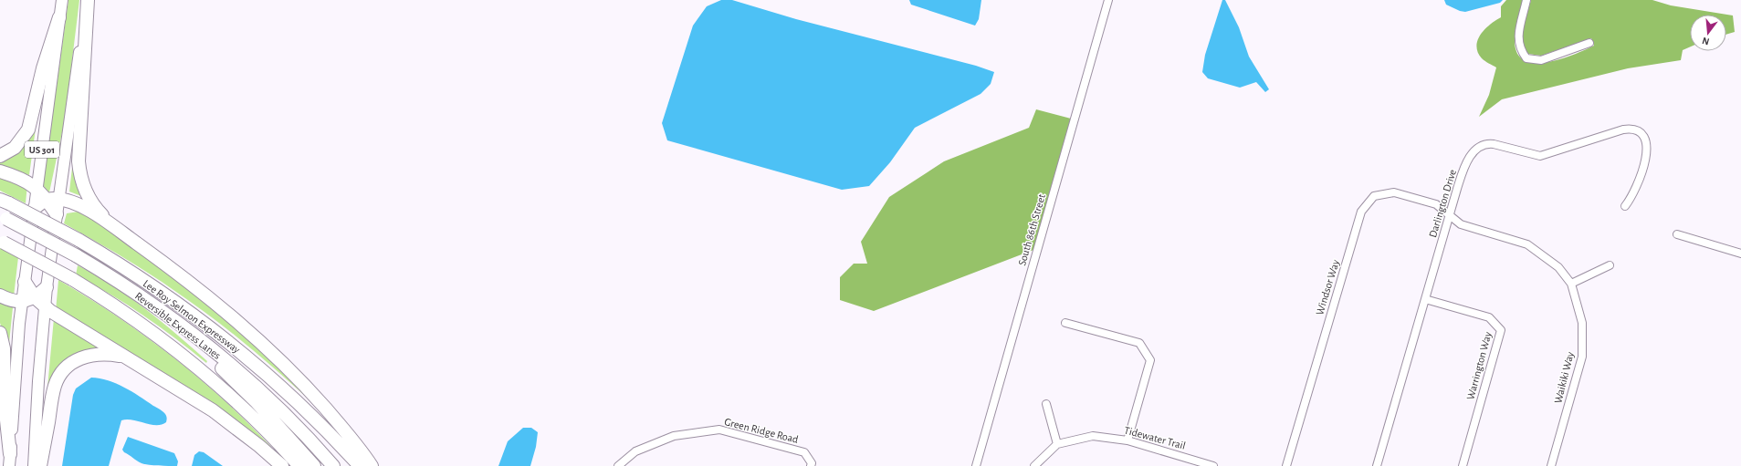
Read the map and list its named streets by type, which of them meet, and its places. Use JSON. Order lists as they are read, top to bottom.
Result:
{
  "streets": {
    "highway": ["Lee Roy Selmon Expressway", "Reversible Express Lanes"],
    "main road": ["US 301"],
    "street": [
      "Darlington Drive",
      "South 86th Street",
      "Windsor Way",
      "Warrington Way",
      "Waikiki Way",
      "Green Ridge Road",
      "Tidewater Trail"
    ]
  },
  "crossings": [
    ["Darlington Drive", "Windsor Way"],
    ["Darlington Drive", "Warrington Way"],
    ["Darlington Drive", "Waikiki Way"],
    ["Windsor Way", "Waikiki Way"]
  ],
  "north": "bottom"
}
